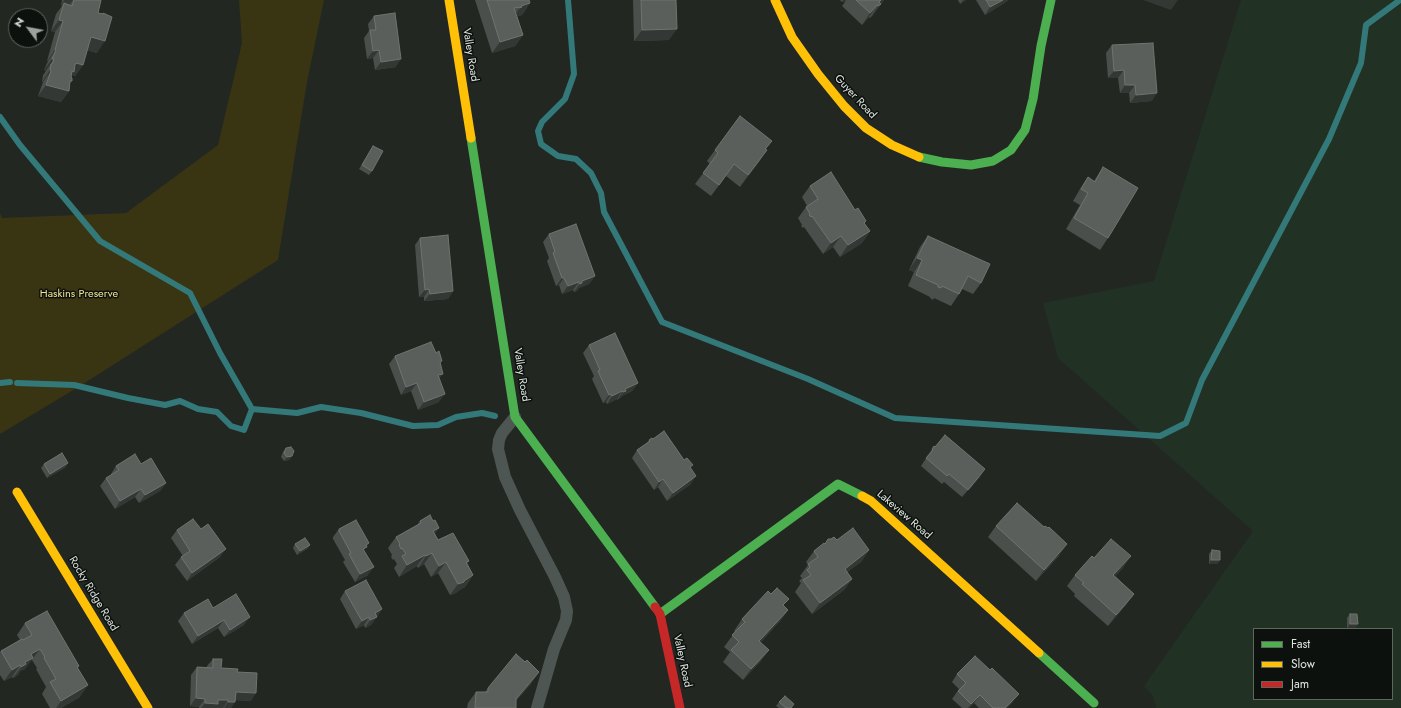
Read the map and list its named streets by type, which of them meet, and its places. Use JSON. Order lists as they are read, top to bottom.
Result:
{
  "streets": {
    "street": [
      "Valley Road",
      "Guyer Road",
      "Lakeview Road",
      "Rocky Ridge Road"
    ]
  },
  "crossings": [
    ["Valley Road", "Lakeview Road"]
  ],
  "parks": ["Haskins Preserve"],
  "legend": ["Fast", "Slow", "Jam"],
  "north": "top left"
}
